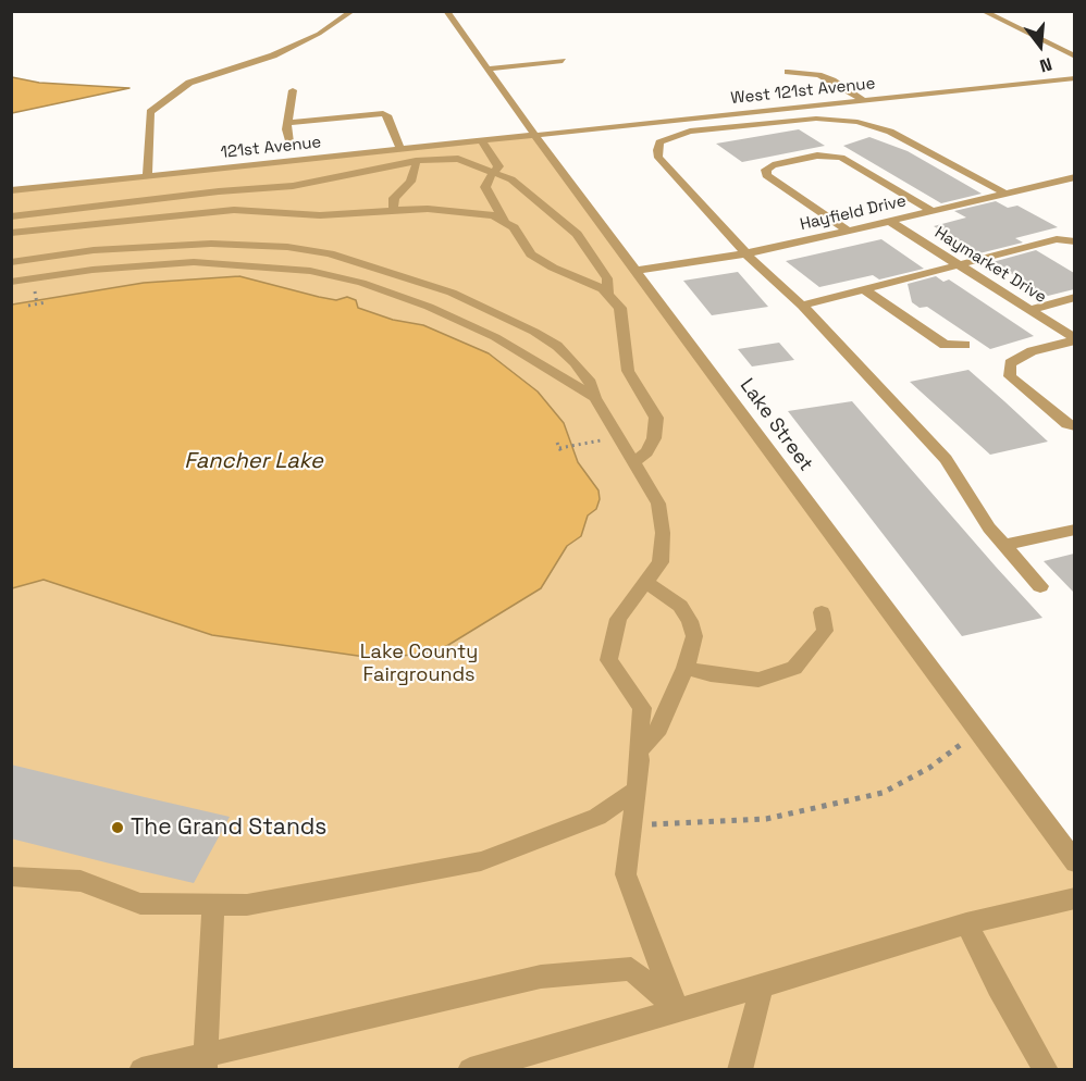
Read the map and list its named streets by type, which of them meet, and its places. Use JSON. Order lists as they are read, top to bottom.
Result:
{
  "streets": {
    "street": [
      "West 121st Avenue",
      "121st Avenue",
      "Hayfield Drive",
      "Haymarket Drive",
      "Lake Street"
    ]
  },
  "crossings": [
    ["West 121st Avenue", "121st Avenue"],
    ["West 121st Avenue", "Lake Street"],
    ["121st Avenue", "Lake Street"],
    ["Hayfield Drive", "Haymarket Drive"],
    ["Hayfield Drive", "Lake Street"]
  ],
  "water": ["Fancher Lake"],
  "parks": ["Lake County Fairgrounds"],
  "places": ["The Grand Stands"],
  "north": "bottom"
}
